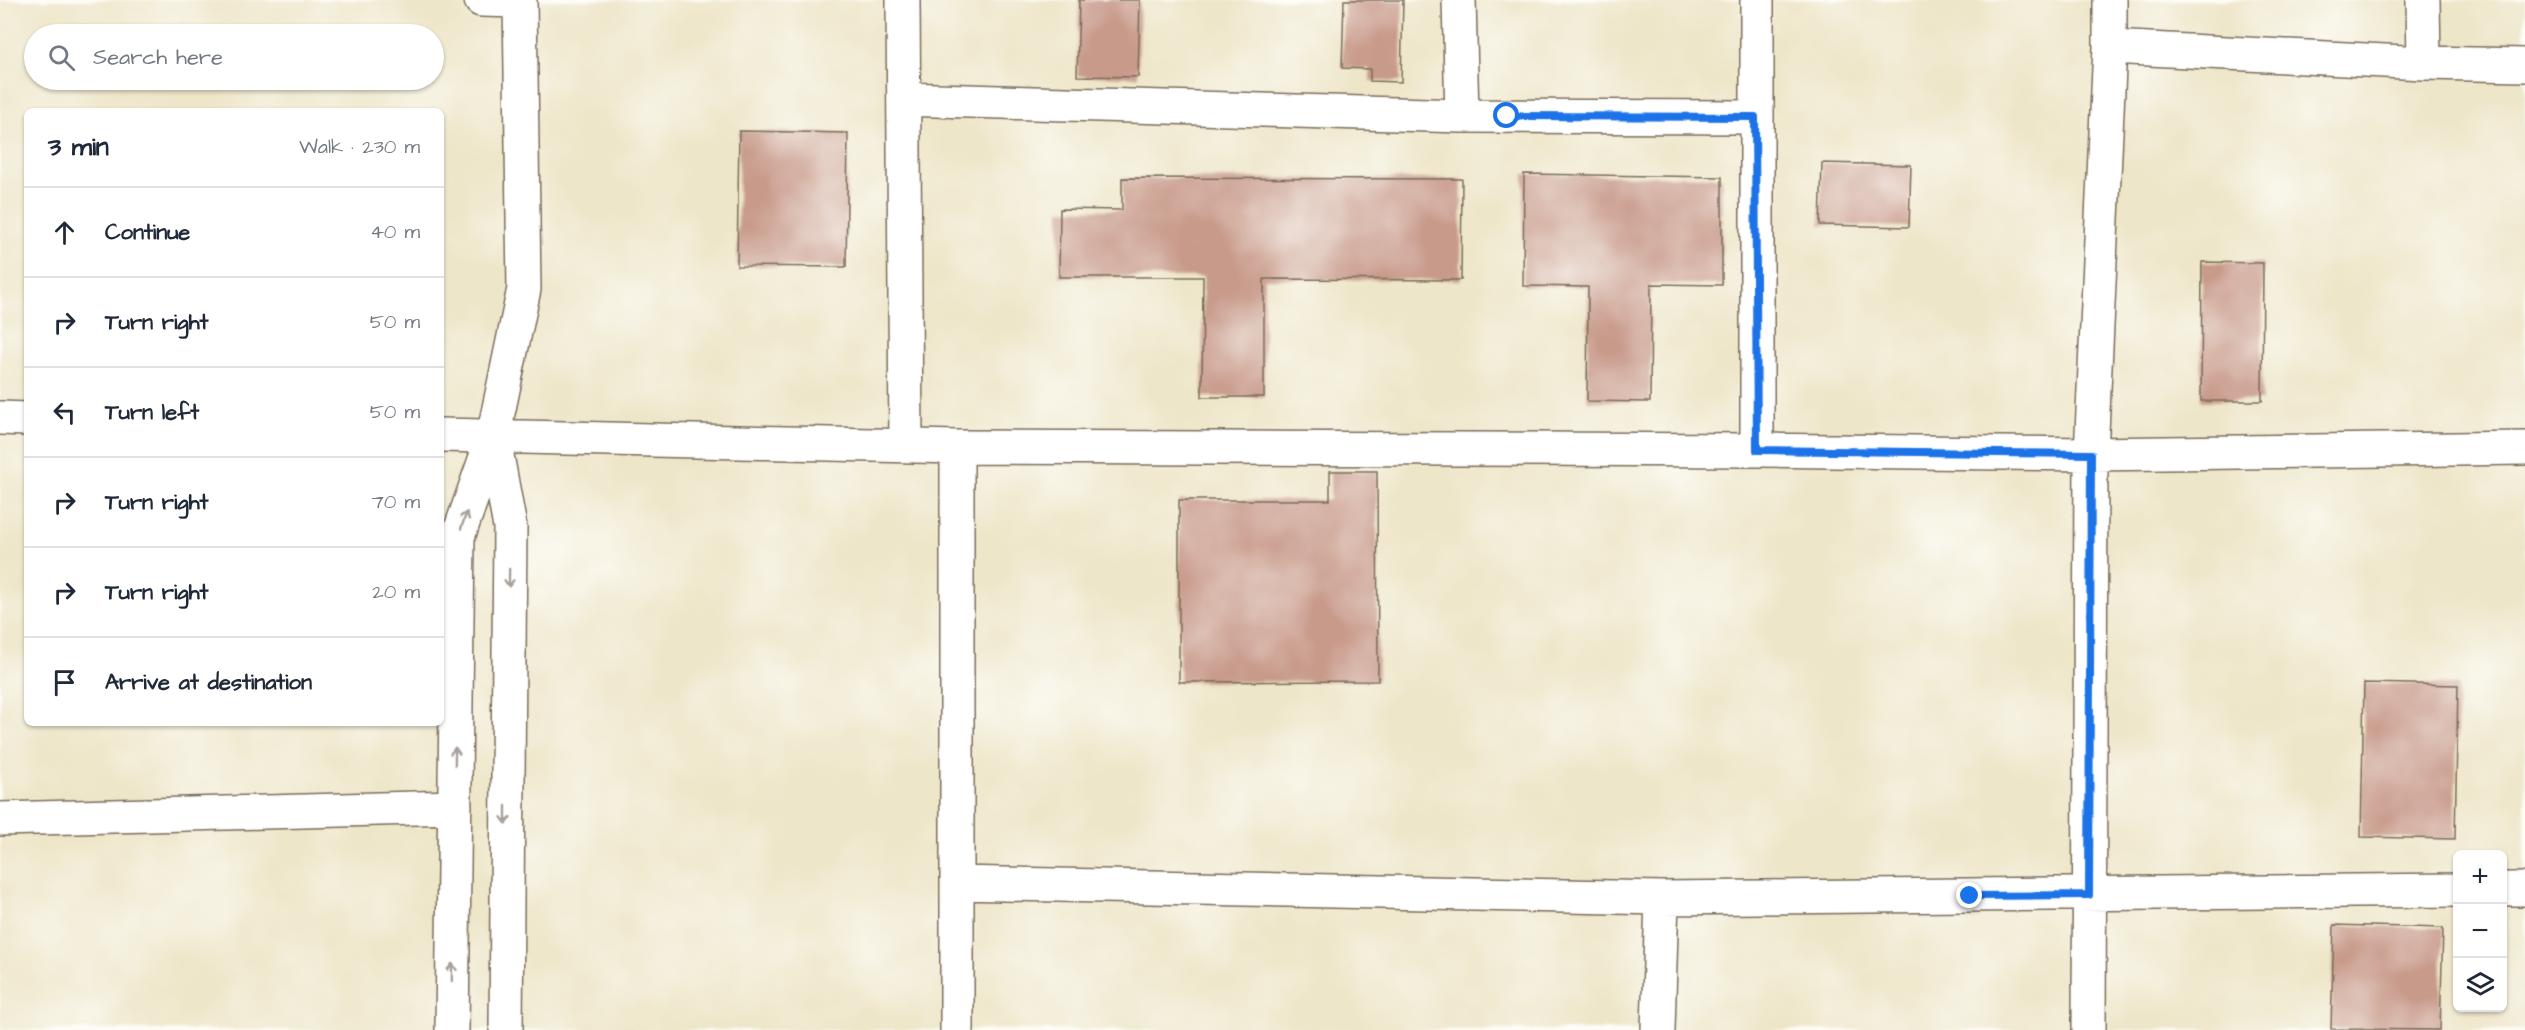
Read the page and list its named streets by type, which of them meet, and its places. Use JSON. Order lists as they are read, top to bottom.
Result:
{
  "page": {
    "search": "Search here",
    "heading": ["3 min", "Walk · 230 m"],
    "list": [
      ["Continue", "40 m"],
      ["Turn right", "50 m"],
      ["Turn left", "50 m"],
      ["Turn right", "70 m"],
      ["Turn right", "20 m"],
      "Arrive at destination"
    ],
    "map_buttons": ["+", "−"]
  }
}
